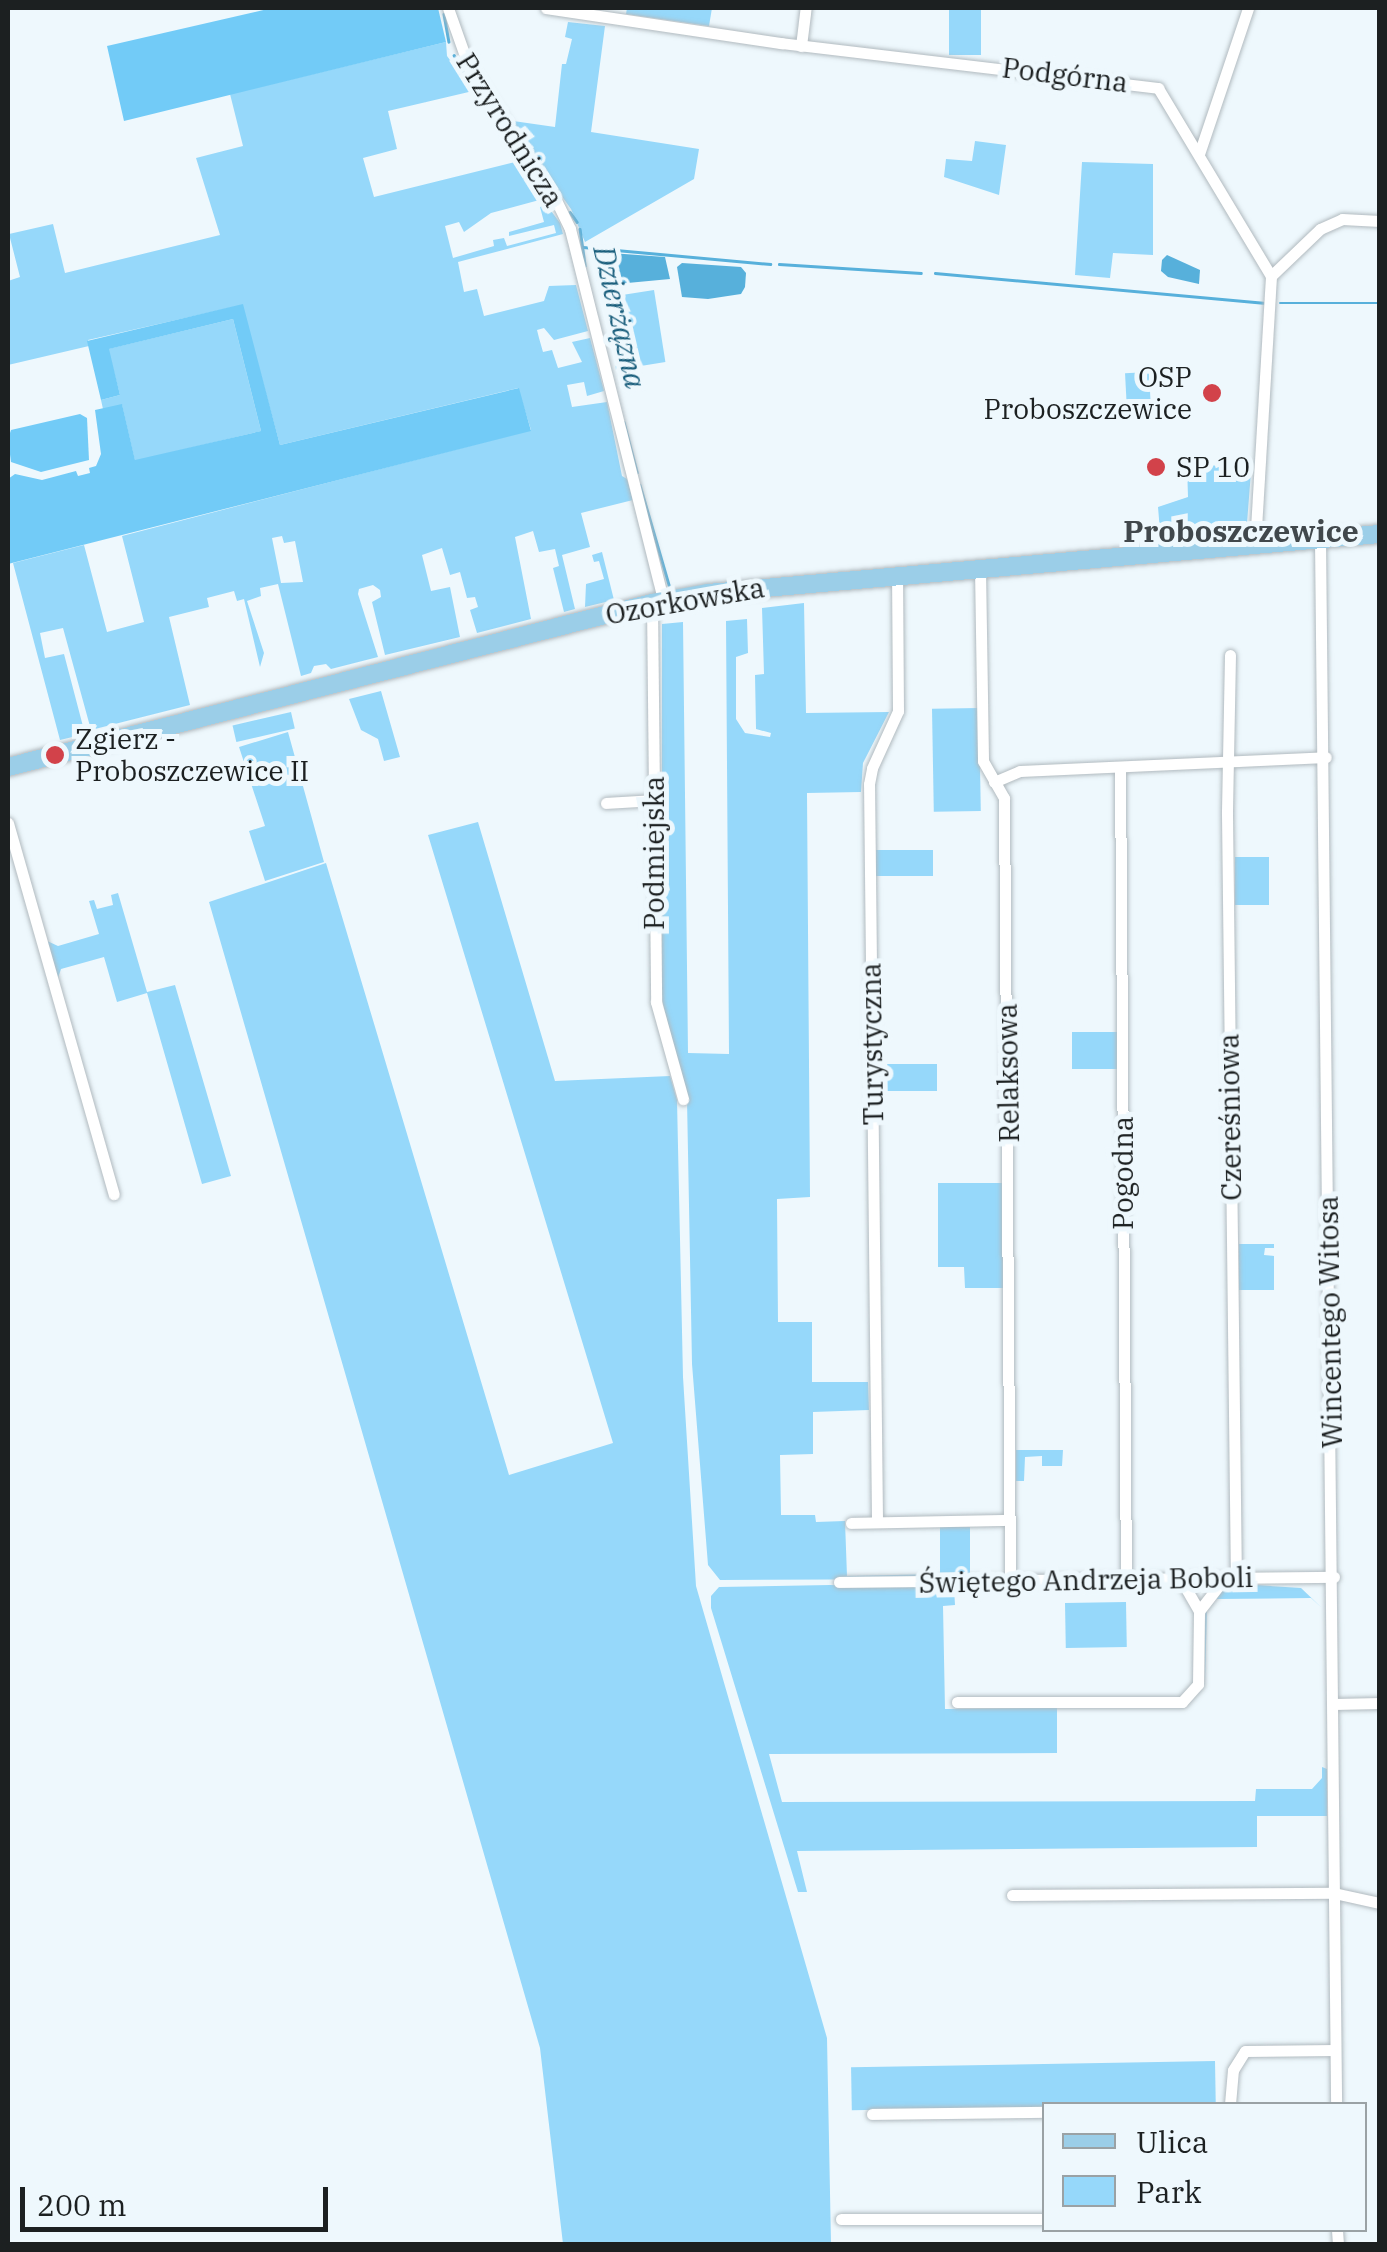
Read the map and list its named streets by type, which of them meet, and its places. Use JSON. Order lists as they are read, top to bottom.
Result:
{
  "streets": {
    "main road": ["Ozorkowska"],
    "street": [
      "Podgórna",
      "Przyrodnicza",
      "Podmiejska",
      "Turystyczna",
      "Relaksowa",
      "Czereśniowa",
      "Pogodna",
      "Wincentego Witosa",
      "Świętego Andrzeja Boboli"
    ]
  },
  "crossings": [
    ["Przyrodnicza", "Ozorkowska"],
    ["Przyrodnicza", "Podmiejska"],
    ["Ozorkowska", "Podmiejska"],
    ["Ozorkowska", "Turystyczna"],
    ["Ozorkowska", "Relaksowa"],
    ["Ozorkowska", "Wincentego Witosa"],
    ["Relaksowa", "Świętego Andrzeja Boboli"],
    ["Czereśniowa", "Świętego Andrzeja Boboli"],
    ["Pogodna", "Świętego Andrzeja Boboli"],
    ["Wincentego Witosa", "Świętego Andrzeja Boboli"]
  ],
  "districts": ["Proboszczewice"],
  "water": ["Dzierżązna"],
  "places": ["OSP Proboszczewice", "SP 10", "Zgierz - Proboszczewice II"],
  "legend": ["Ulica", "Park"],
  "scale_bar": "200 m"
}
